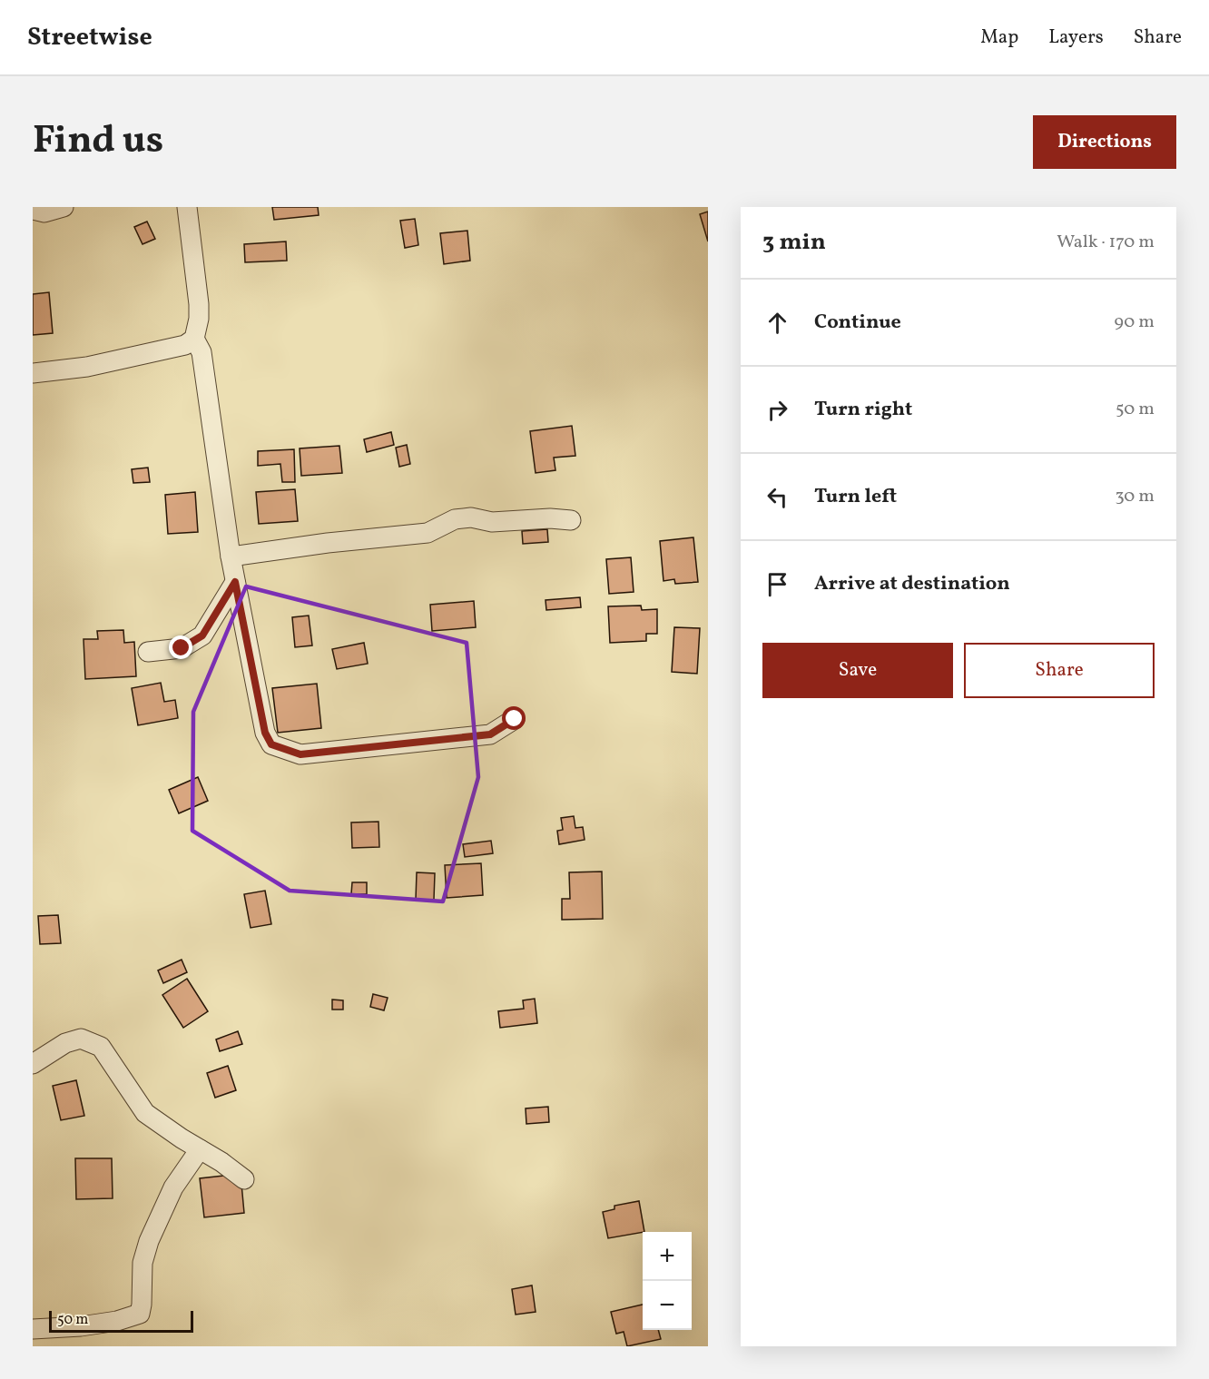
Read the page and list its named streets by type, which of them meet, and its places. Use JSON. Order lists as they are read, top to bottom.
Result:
{
  "scale_bar": "50 m",
  "page": {
    "header": "Streetwise",
    "nav": ["Map", "Layers", "Share"],
    "title": "Find us",
    "buttons": [
      "Directions",
      ["Save", "Share"]
    ],
    "heading": ["3 min", "Walk · 170 m"],
    "list": [
      ["Continue", "90 m"],
      ["Turn right", "50 m"],
      ["Turn left", "30 m"],
      "Arrive at destination"
    ],
    "map_buttons": ["+", "−"],
    "scale": "50 m"
  }
}
